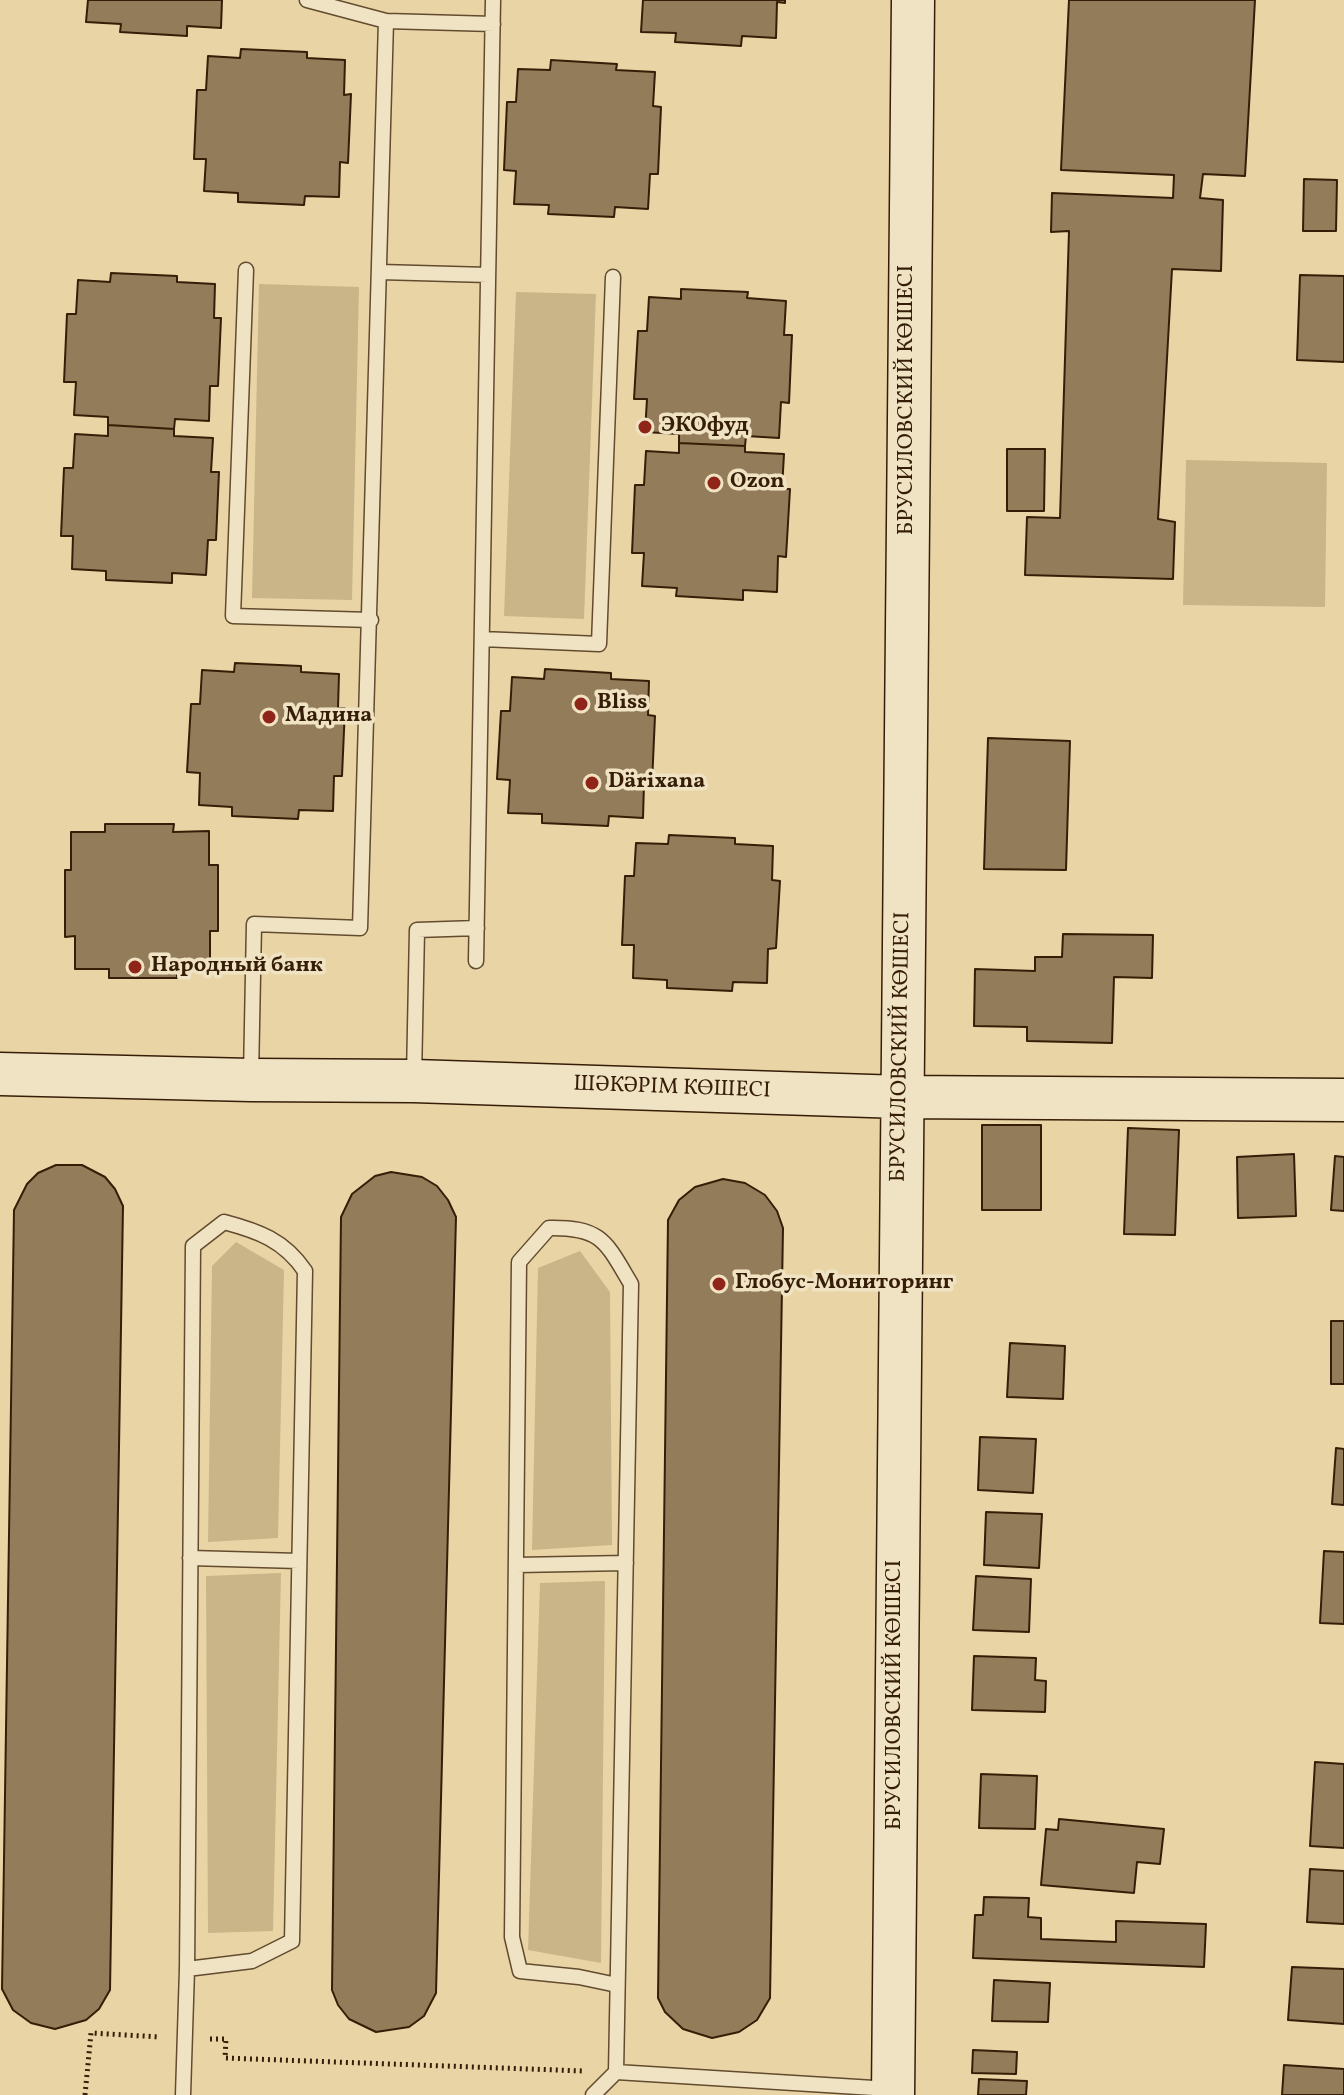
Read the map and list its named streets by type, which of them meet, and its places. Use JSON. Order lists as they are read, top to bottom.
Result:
{
  "streets": {
    "street": ["БРУСИЛОВСКИЙ КӨШЕСІ", "ШӘКӘРІМ КӨШЕСІ"]
  },
  "crossings": [
    ["БРУСИЛОВСКИЙ КӨШЕСІ", "ШӘКӘРІМ КӨШЕСІ"]
  ],
  "places": [
    "ЭКОфуд",
    "Ozon",
    "Bliss",
    "Мадина",
    "Därixana",
    "Народный банк",
    "Глобус-Мониторинг"
  ]
}
